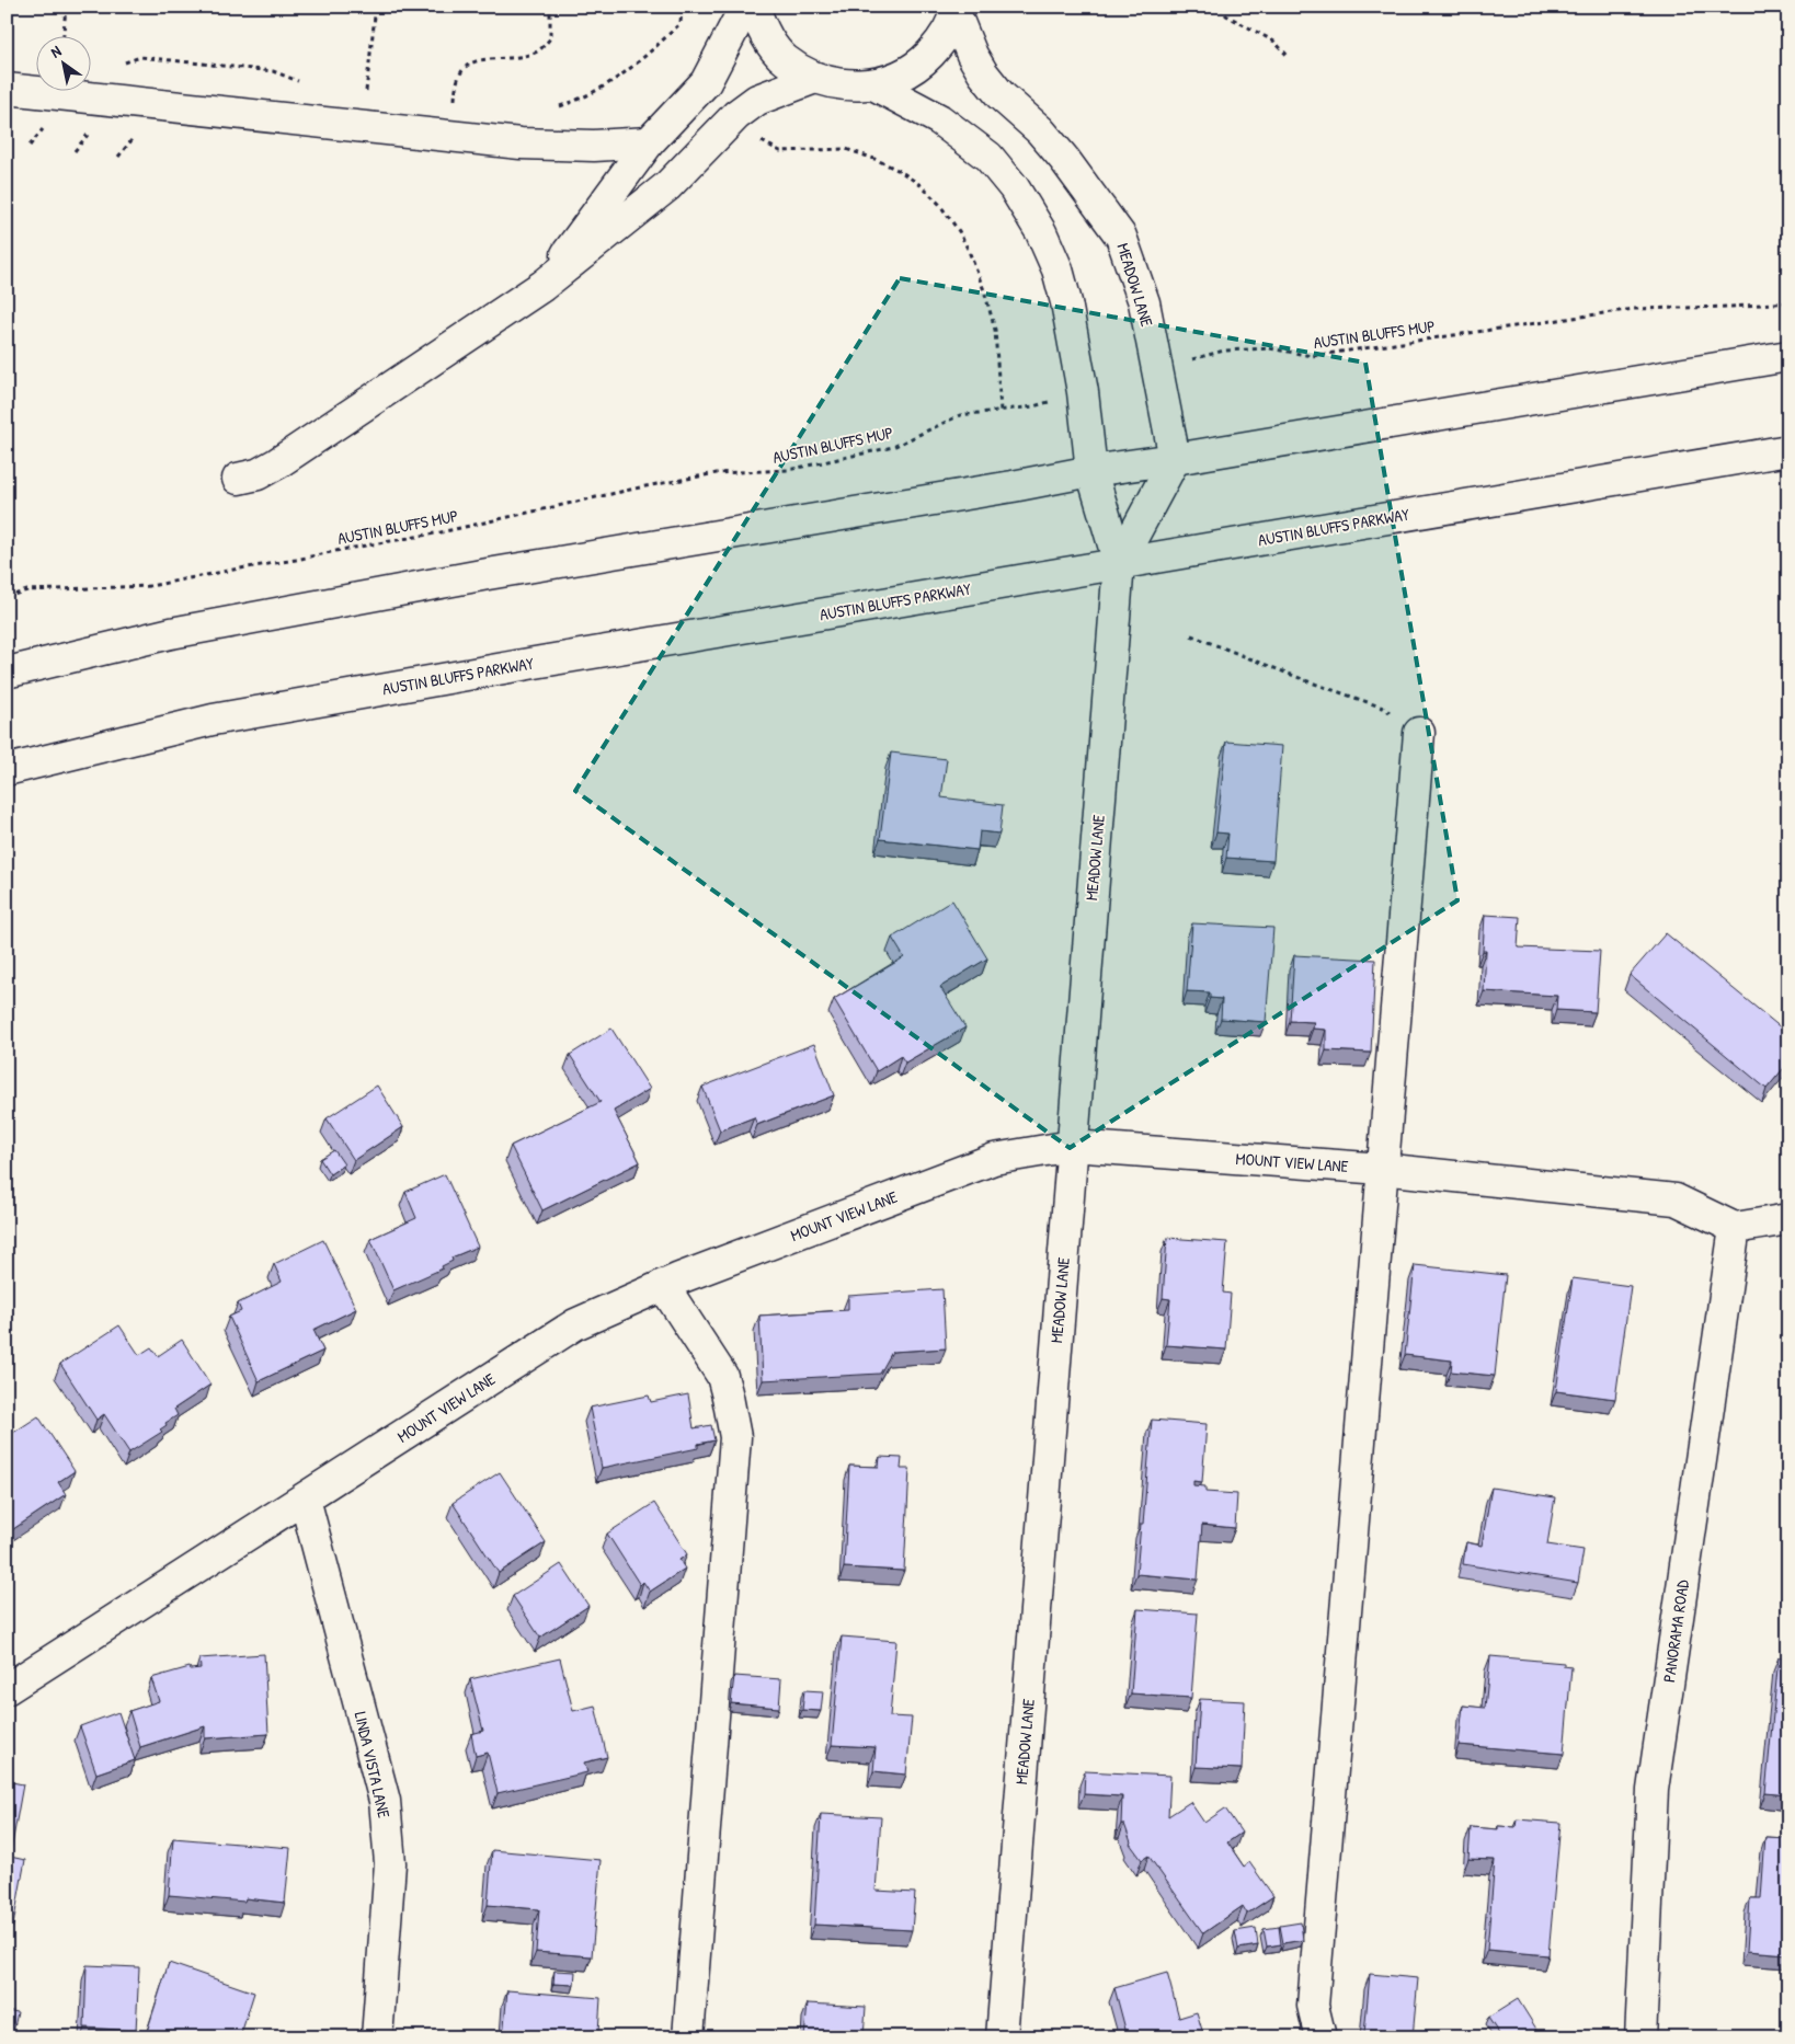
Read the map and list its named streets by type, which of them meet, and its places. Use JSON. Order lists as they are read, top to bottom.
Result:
{
  "streets": {
    "street": [
      "MEADOW LANE",
      "AUSTIN BLUFFS PARKWAY",
      "MOUNT VIEW LANE",
      "PANORAMA ROAD",
      "LINDA VISTA LANE"
    ],
    "path": ["AUSTIN BLUFFS MUP"]
  },
  "crossings": [
    ["MEADOW LANE", "AUSTIN BLUFFS MUP"],
    ["MEADOW LANE", "AUSTIN BLUFFS PARKWAY"],
    ["MEADOW LANE", "MOUNT VIEW LANE"],
    ["MOUNT VIEW LANE", "PANORAMA ROAD"],
    ["MOUNT VIEW LANE", "LINDA VISTA LANE"]
  ],
  "north": "top left"
}
